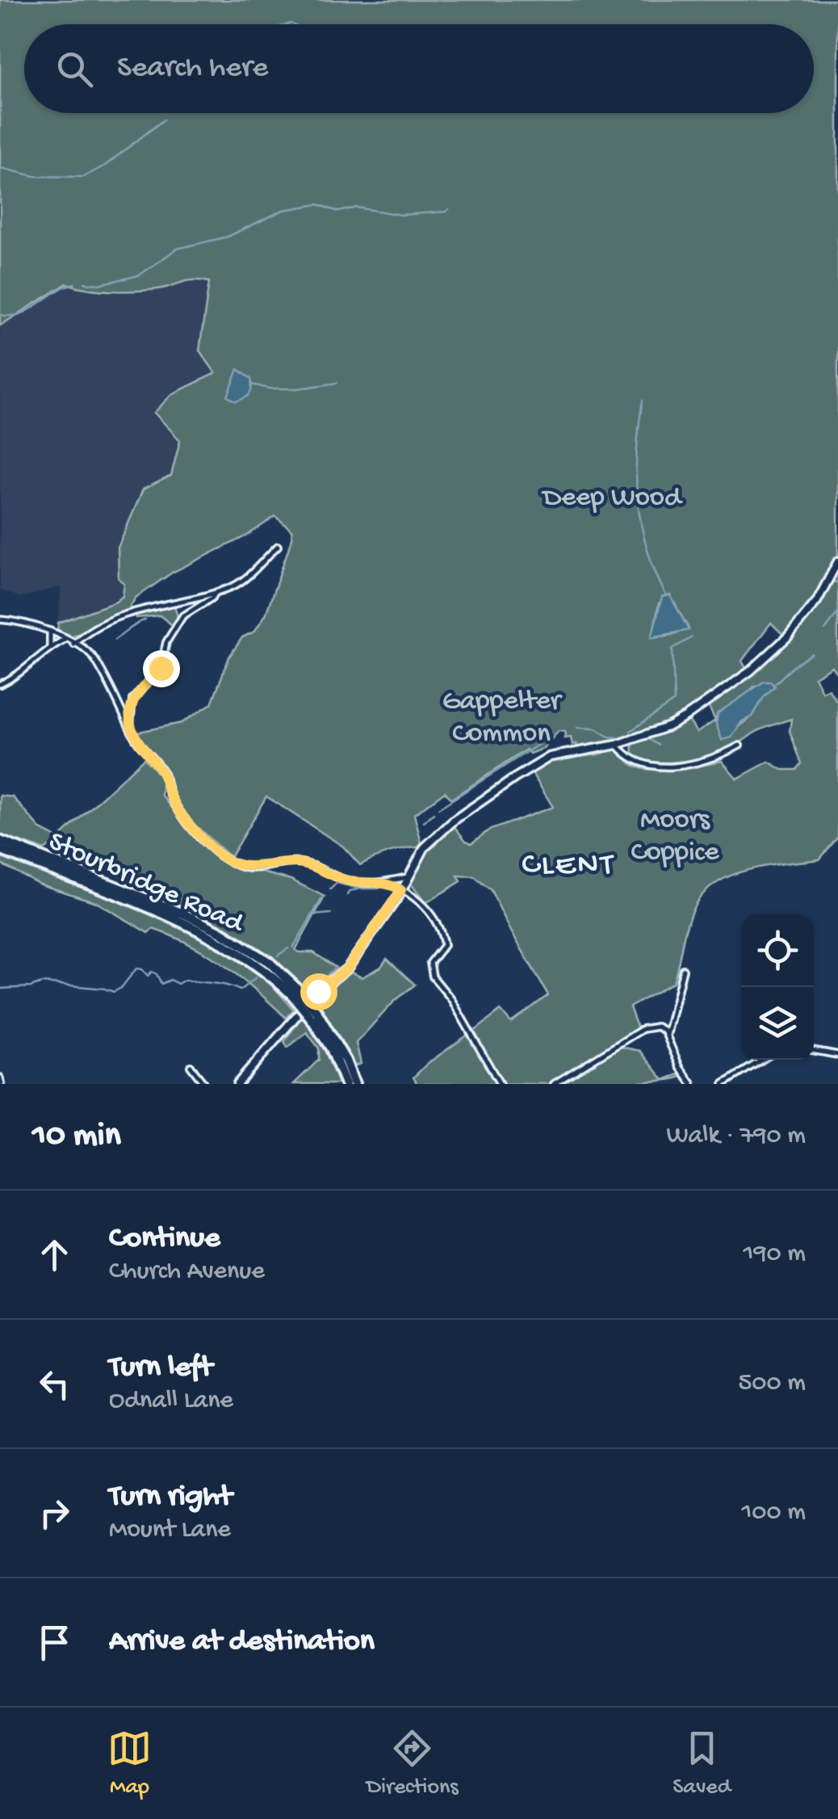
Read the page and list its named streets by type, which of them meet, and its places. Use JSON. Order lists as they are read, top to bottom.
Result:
{
  "streets": {
    "highway": ["Stourbridge Road"]
  },
  "districts": ["CLENT"],
  "parks": ["Deep Wood", "Gappelter Common", "Moors Coppice"],
  "page": {
    "search": "Search here",
    "heading": ["10 min", "Walk · 790 m"],
    "list": [
      ["Continue", "Church Avenue", "190 m"],
      ["Turn left", "Odnall Lane", "500 m"],
      ["Turn right", "Mount Lane", "100 m"],
      "Arrive at destination"
    ],
    "nav": ["Map", "Directions", "Saved"]
  }
}
